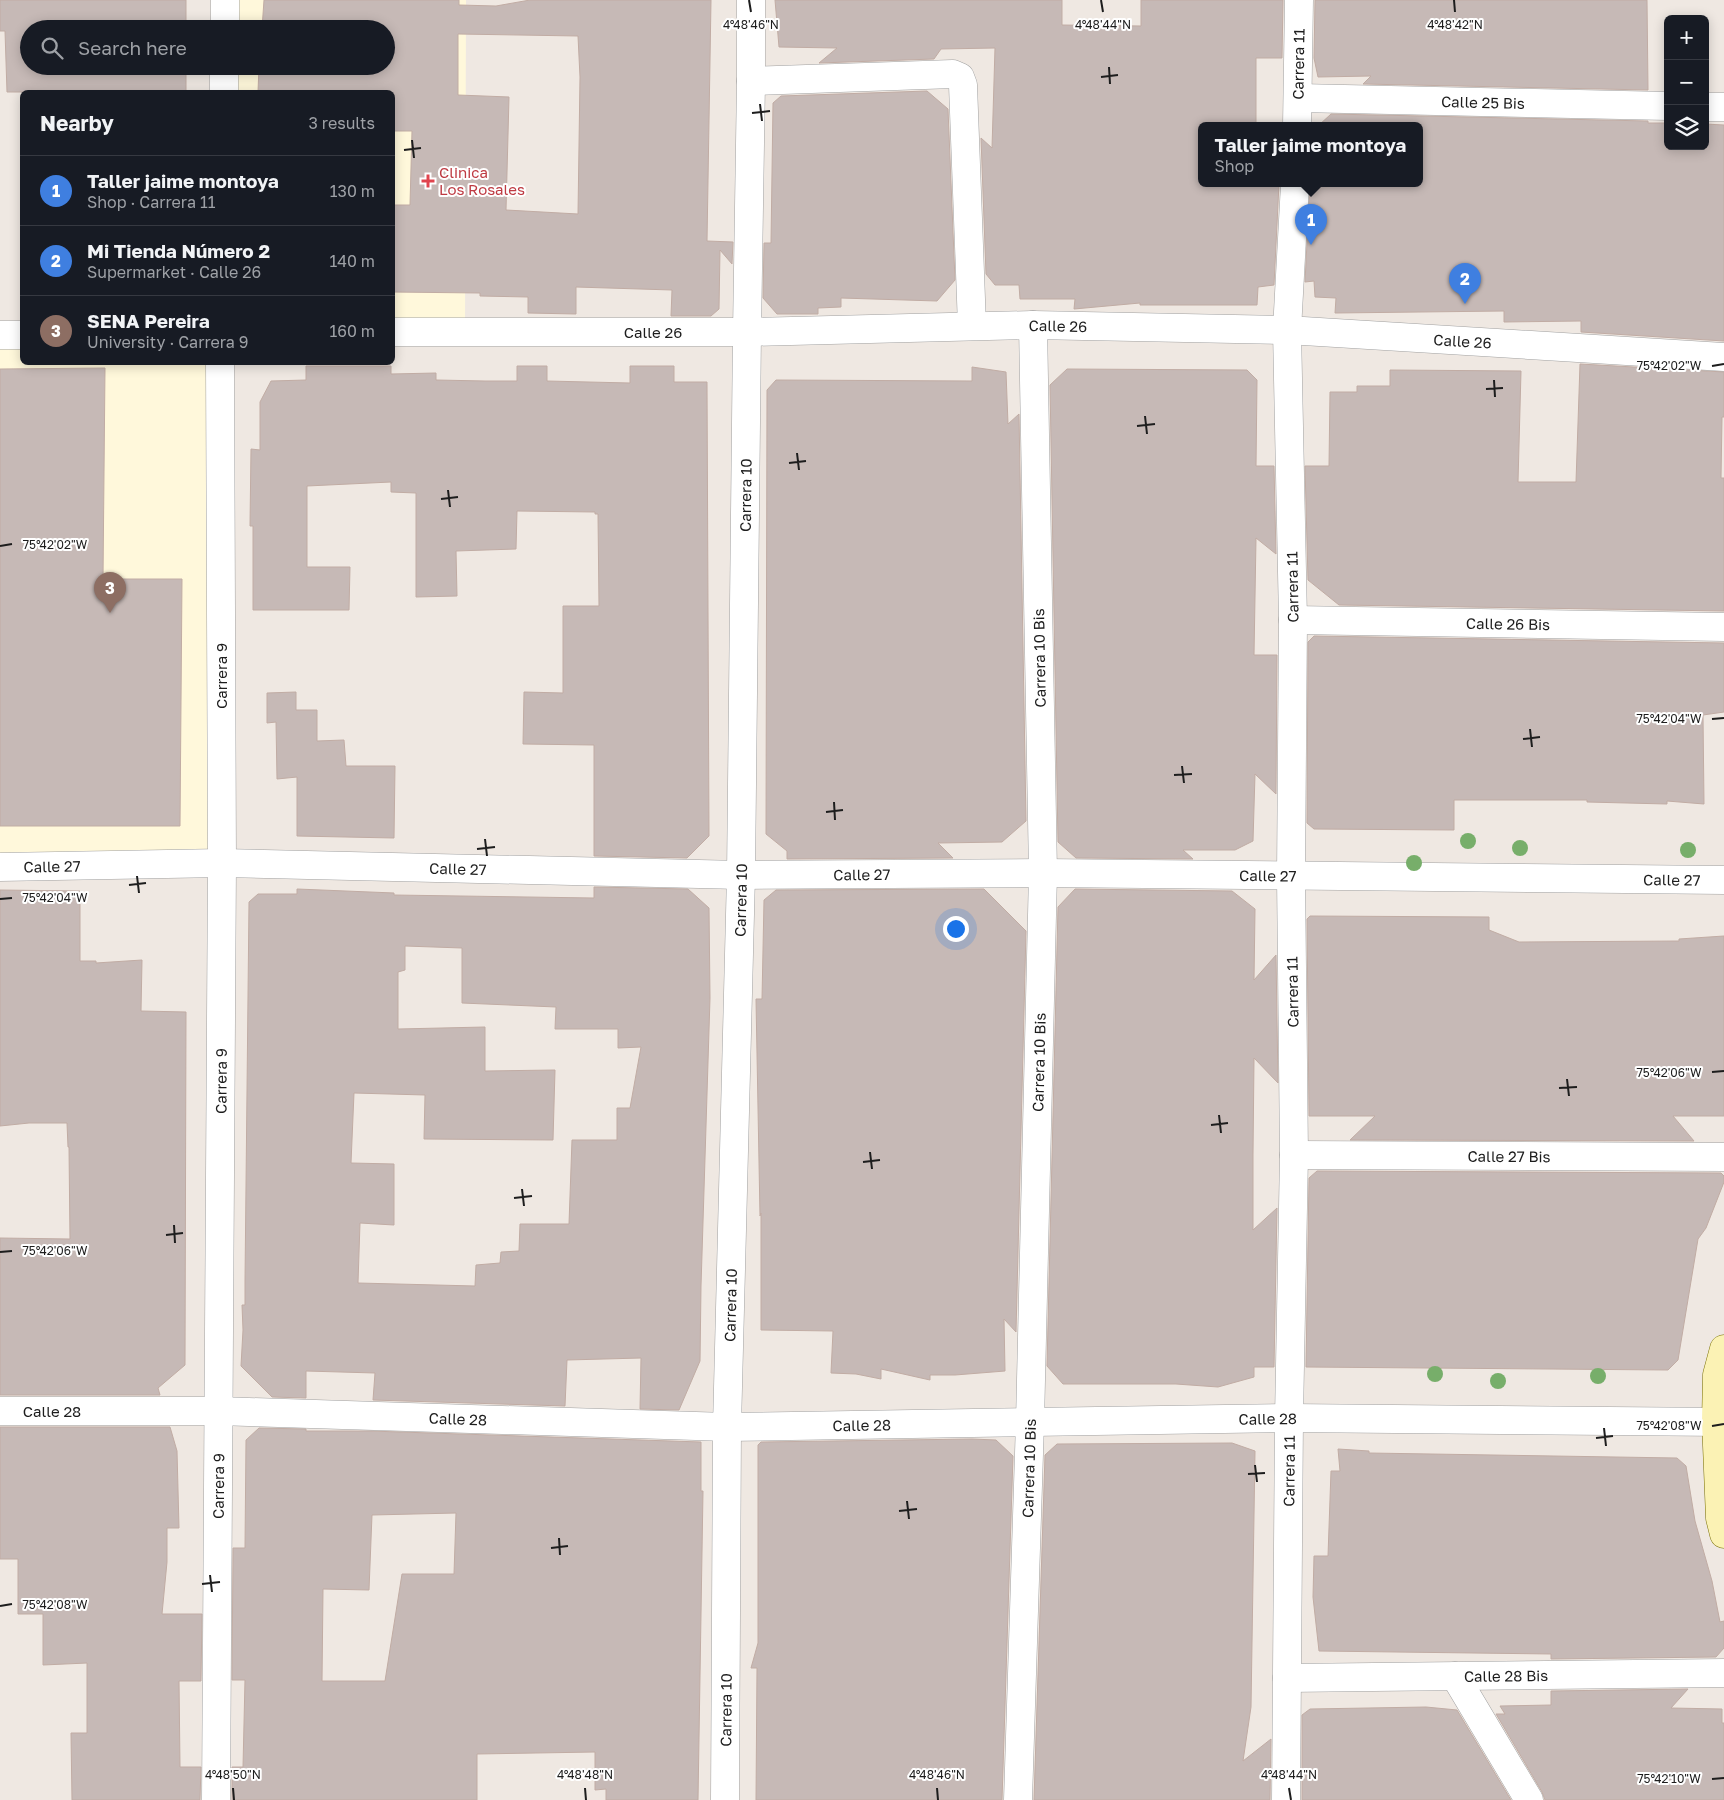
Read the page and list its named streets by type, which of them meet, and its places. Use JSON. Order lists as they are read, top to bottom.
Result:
{
  "streets": {
    "street": [
      "Carrera 11",
      "Calle 25 Bis",
      "Calle 26",
      "Carrera 10",
      "Calle 26 Bis",
      "Carrera 10 Bis",
      "Carrera 9",
      "Calle 27",
      "Calle 27 Bis",
      "Calle 28",
      "Calle 28 Bis"
    ]
  },
  "crossings": [
    ["Carrera 11", "Calle 25 Bis"],
    ["Carrera 11", "Calle 26"],
    ["Carrera 11", "Calle 26 Bis"],
    ["Carrera 11", "Calle 27"],
    ["Carrera 11", "Calle 27 Bis"],
    ["Carrera 11", "Calle 28"],
    ["Carrera 11", "Calle 28 Bis"],
    ["Calle 26", "Carrera 10"],
    ["Calle 26", "Carrera 10 Bis"],
    ["Carrera 10", "Calle 27"],
    ["Carrera 10", "Calle 28"],
    ["Carrera 10 Bis", "Calle 27"],
    ["Carrera 10 Bis", "Calle 28"],
    ["Carrera 9", "Calle 27"],
    ["Carrera 9", "Calle 28"]
  ],
  "places": {
    "health": ["Clinica Los Rosales"]
  },
  "page": {
    "map_buttons": ["+", "−"],
    "search": "Search here",
    "heading": ["Nearby", "3 results"],
    "popup": ["Taller jaime montoya", "Shop"],
    "list": [
      {
        "mark": "1",
        "name": "Taller jaime montoya",
        "note": "Shop · Carrera 11",
        "value": "130 m"
      },
      {
        "mark": "2",
        "name": "Mi Tienda Número 2",
        "note": "Supermarket · Calle 26",
        "value": "140 m"
      },
      {
        "mark": "3",
        "name": "SENA Pereira",
        "note": "University · Carrera 9",
        "value": "160 m"
      }
    ],
    "pins": ["1", "2", "3"]
  },
  "coordinates": [
    "4°48'46\"N",
    "4°48'44\"N",
    "4°48'42\"N",
    "75°42'02\"W",
    "75°42'04\"W",
    "75°42'06\"W",
    "75°42'08\"W",
    "4°48'50\"N",
    "4°48'48\"N",
    "75°42'10\"W"
  ]
}
